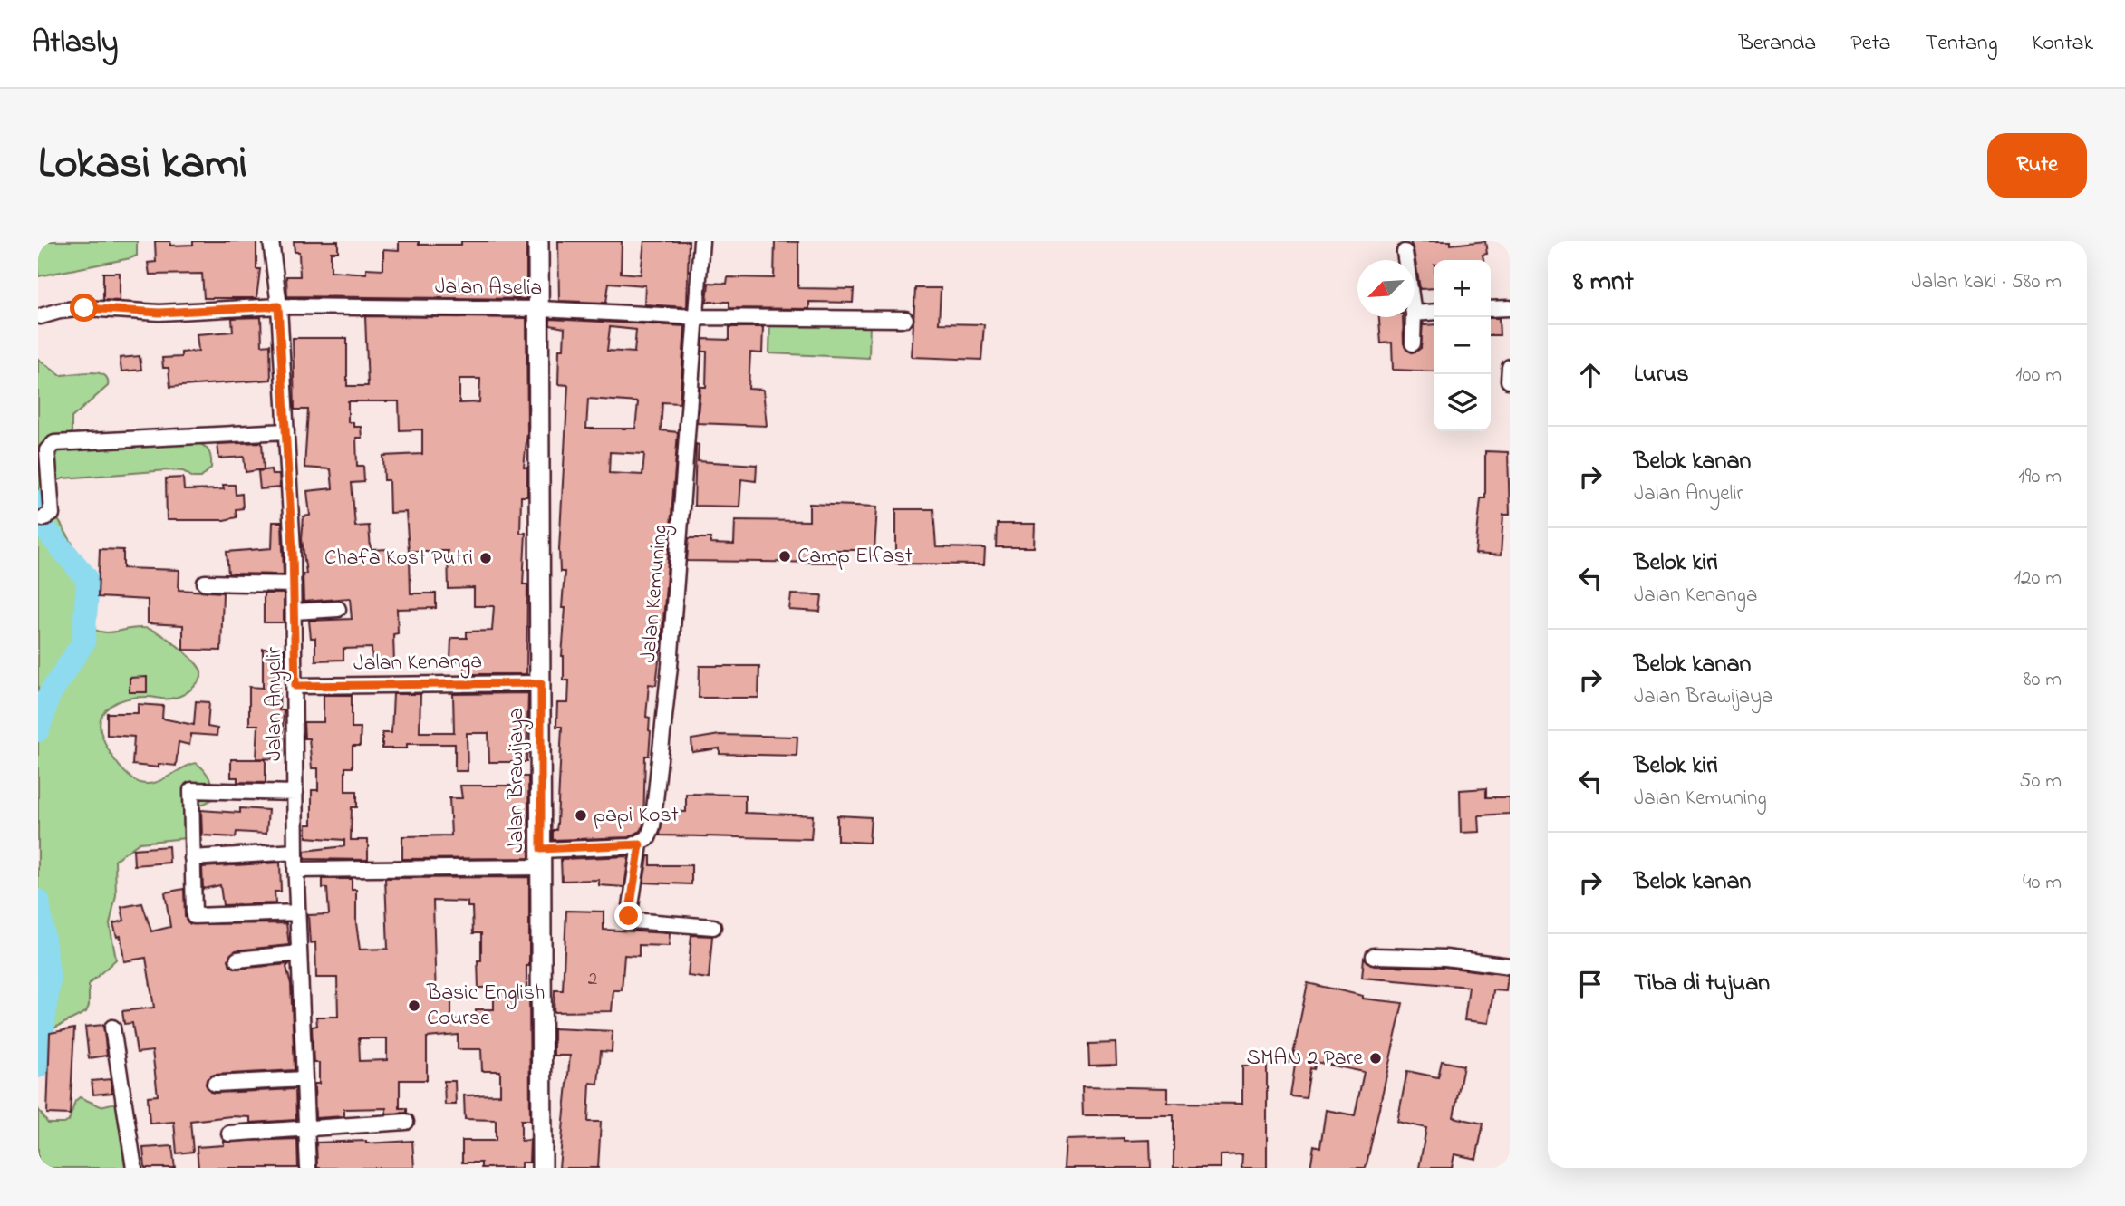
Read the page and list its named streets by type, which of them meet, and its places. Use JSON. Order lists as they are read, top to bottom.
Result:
{
  "streets": {
    "main road": ["Jalan Brawijaya"],
    "street": [
      "Jalan Aselia",
      "Jalan Kemuning",
      "Jalan Kenanga",
      "Jalan Anyelir"
    ]
  },
  "crossings": [
    ["Jalan Aselia", "Jalan Kemuning"],
    ["Jalan Aselia", "Jalan Anyelir"],
    ["Jalan Aselia", "Jalan Brawijaya"],
    ["Jalan Kenanga", "Jalan Anyelir"],
    ["Jalan Kenanga", "Jalan Brawijaya"]
  ],
  "places": [
    "Camp Elfast",
    "Chafa Kost Putri",
    "papi Kost",
    "Basic English Course",
    "SMAN 2 Pare"
  ],
  "house_numbers": ["2"],
  "north": "bottom left",
  "page": {
    "header": "Atlasly",
    "nav": [
      "Beranda",
      "Peta",
      "Tentang",
      "Kontak"
    ],
    "title": "Lokasi kami",
    "buttons": "Rute",
    "heading": ["8 mnt", "Jalan kaki · 580 m"],
    "map_buttons": ["+", "−"],
    "list": [
      ["Lurus", "100 m"],
      ["Belok kanan", "Jalan Anyelir", "190 m"],
      ["Belok kiri", "Jalan Kenanga", "120 m"],
      ["Belok kanan", "Jalan Brawijaya", "80 m"],
      ["Belok kiri", "Jalan Kemuning", "50 m"],
      ["Belok kanan", "40 m"],
      "Tiba di tujuan"
    ]
  }
}
